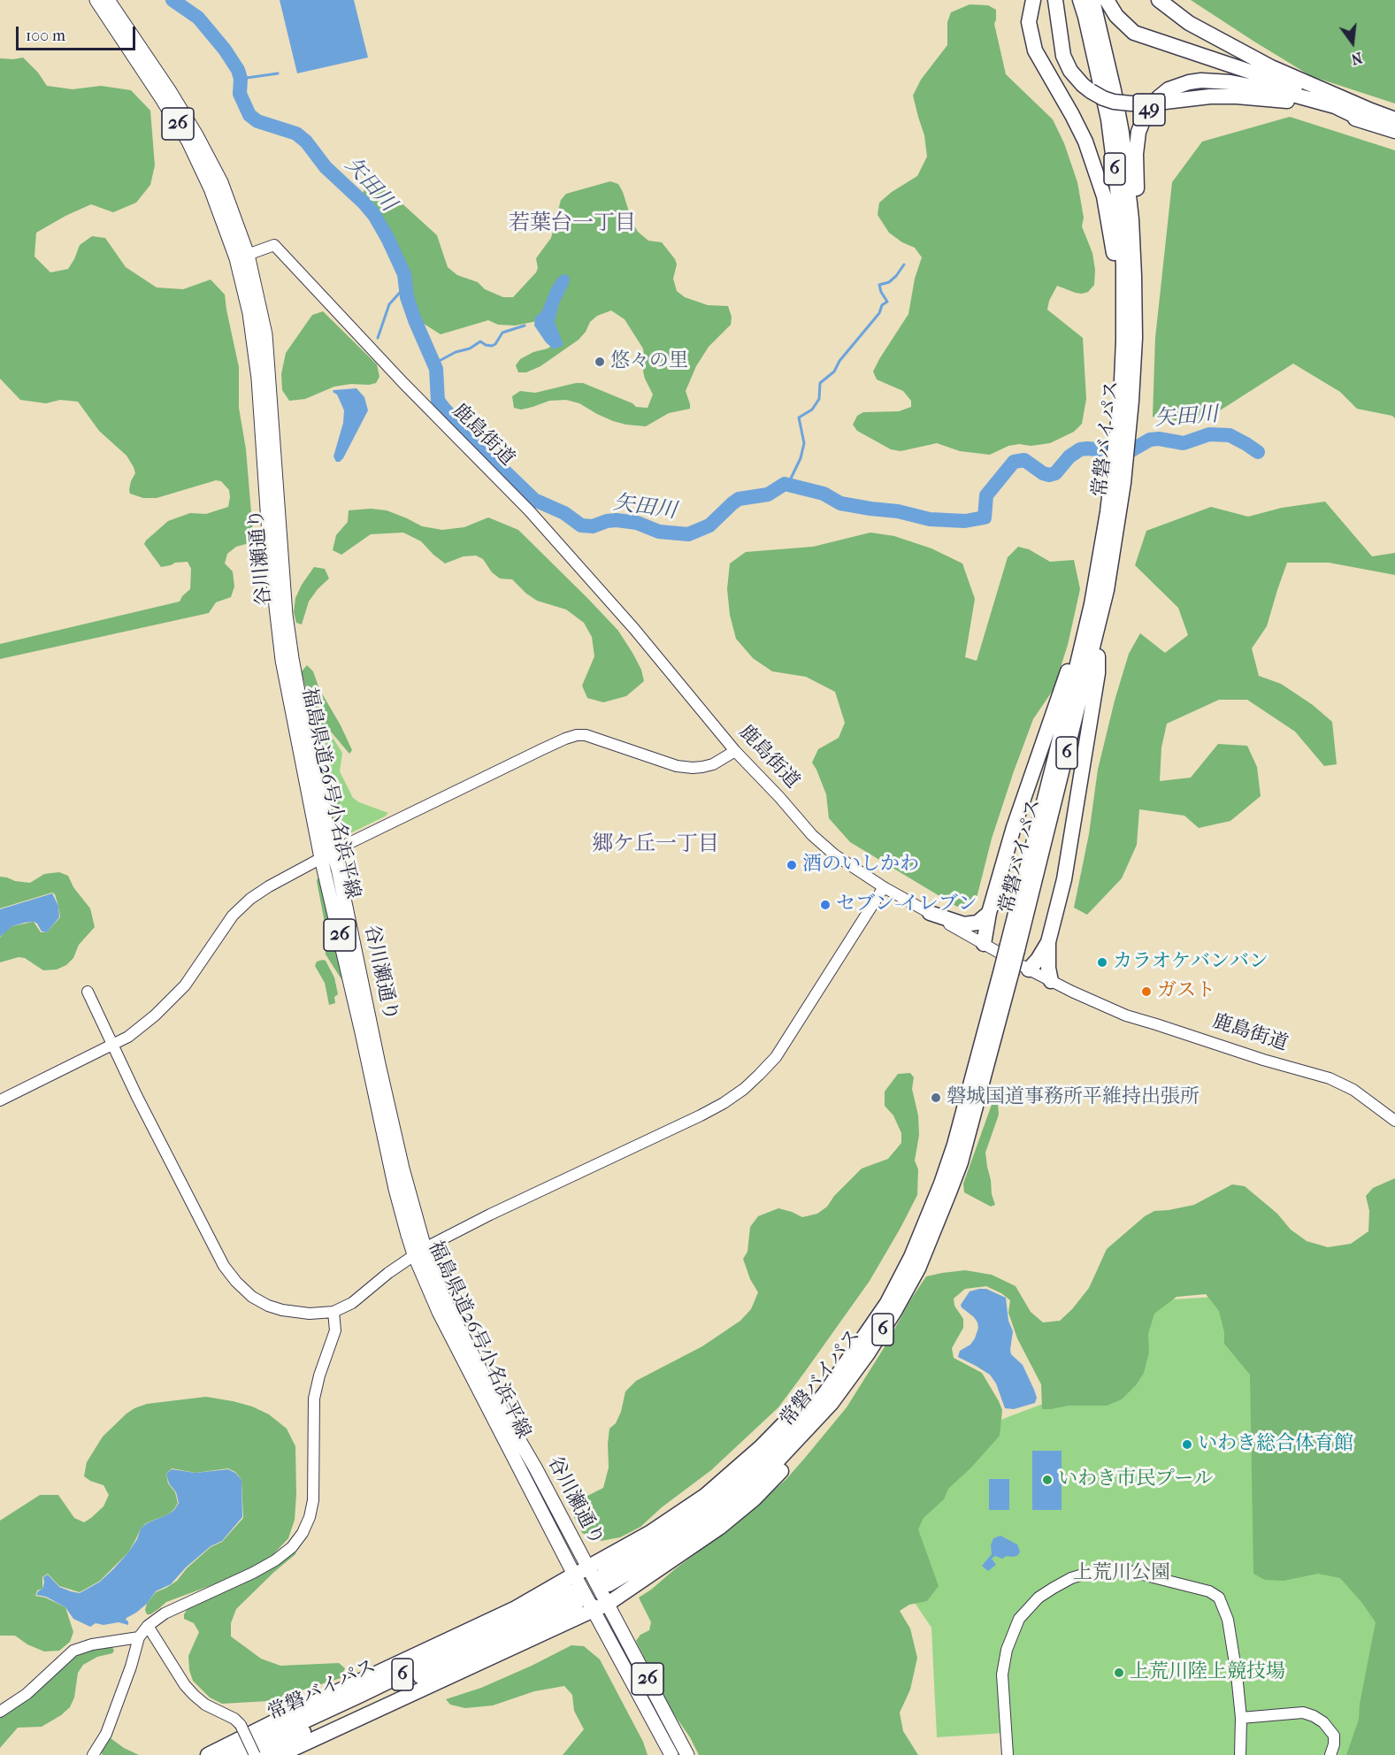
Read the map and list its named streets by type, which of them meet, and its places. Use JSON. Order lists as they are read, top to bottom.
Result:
{
  "streets": {
    "highway": ["49", "6", "常磐バイパス"],
    "main road": ["26", "谷川瀬通り", "福島県道26号小名浜平線"],
    "street": ["鹿島街道"]
  },
  "crossings": [
    ["49", "常磐バイパス"],
    ["26", "鹿島街道"],
    ["26", "常磐バイパス"],
    ["26", "谷川瀬通り"],
    ["26", "福島県道26号小名浜平線"],
    ["鹿島街道", "谷川瀬通り"],
    ["常磐バイパス", "福島県道26号小名浜平線"],
    ["谷川瀬通り", "福島県道26号小名浜平線"]
  ],
  "districts": ["若葉台一丁目", "郷ケ丘一丁目"],
  "water": ["矢田川"],
  "parks": ["上荒川公園"],
  "places": [
    "悠々の里",
    "酒のいしかわ",
    "セブン-イレブン",
    "カラオケバンバン",
    "ガスト",
    "磐城国道事務所平維持出張所",
    "いわき総合体育館",
    "いわき市民プール",
    "上荒川陸上競技場"
  ],
  "scale_bar": "100 m",
  "north": "bottom"
}
